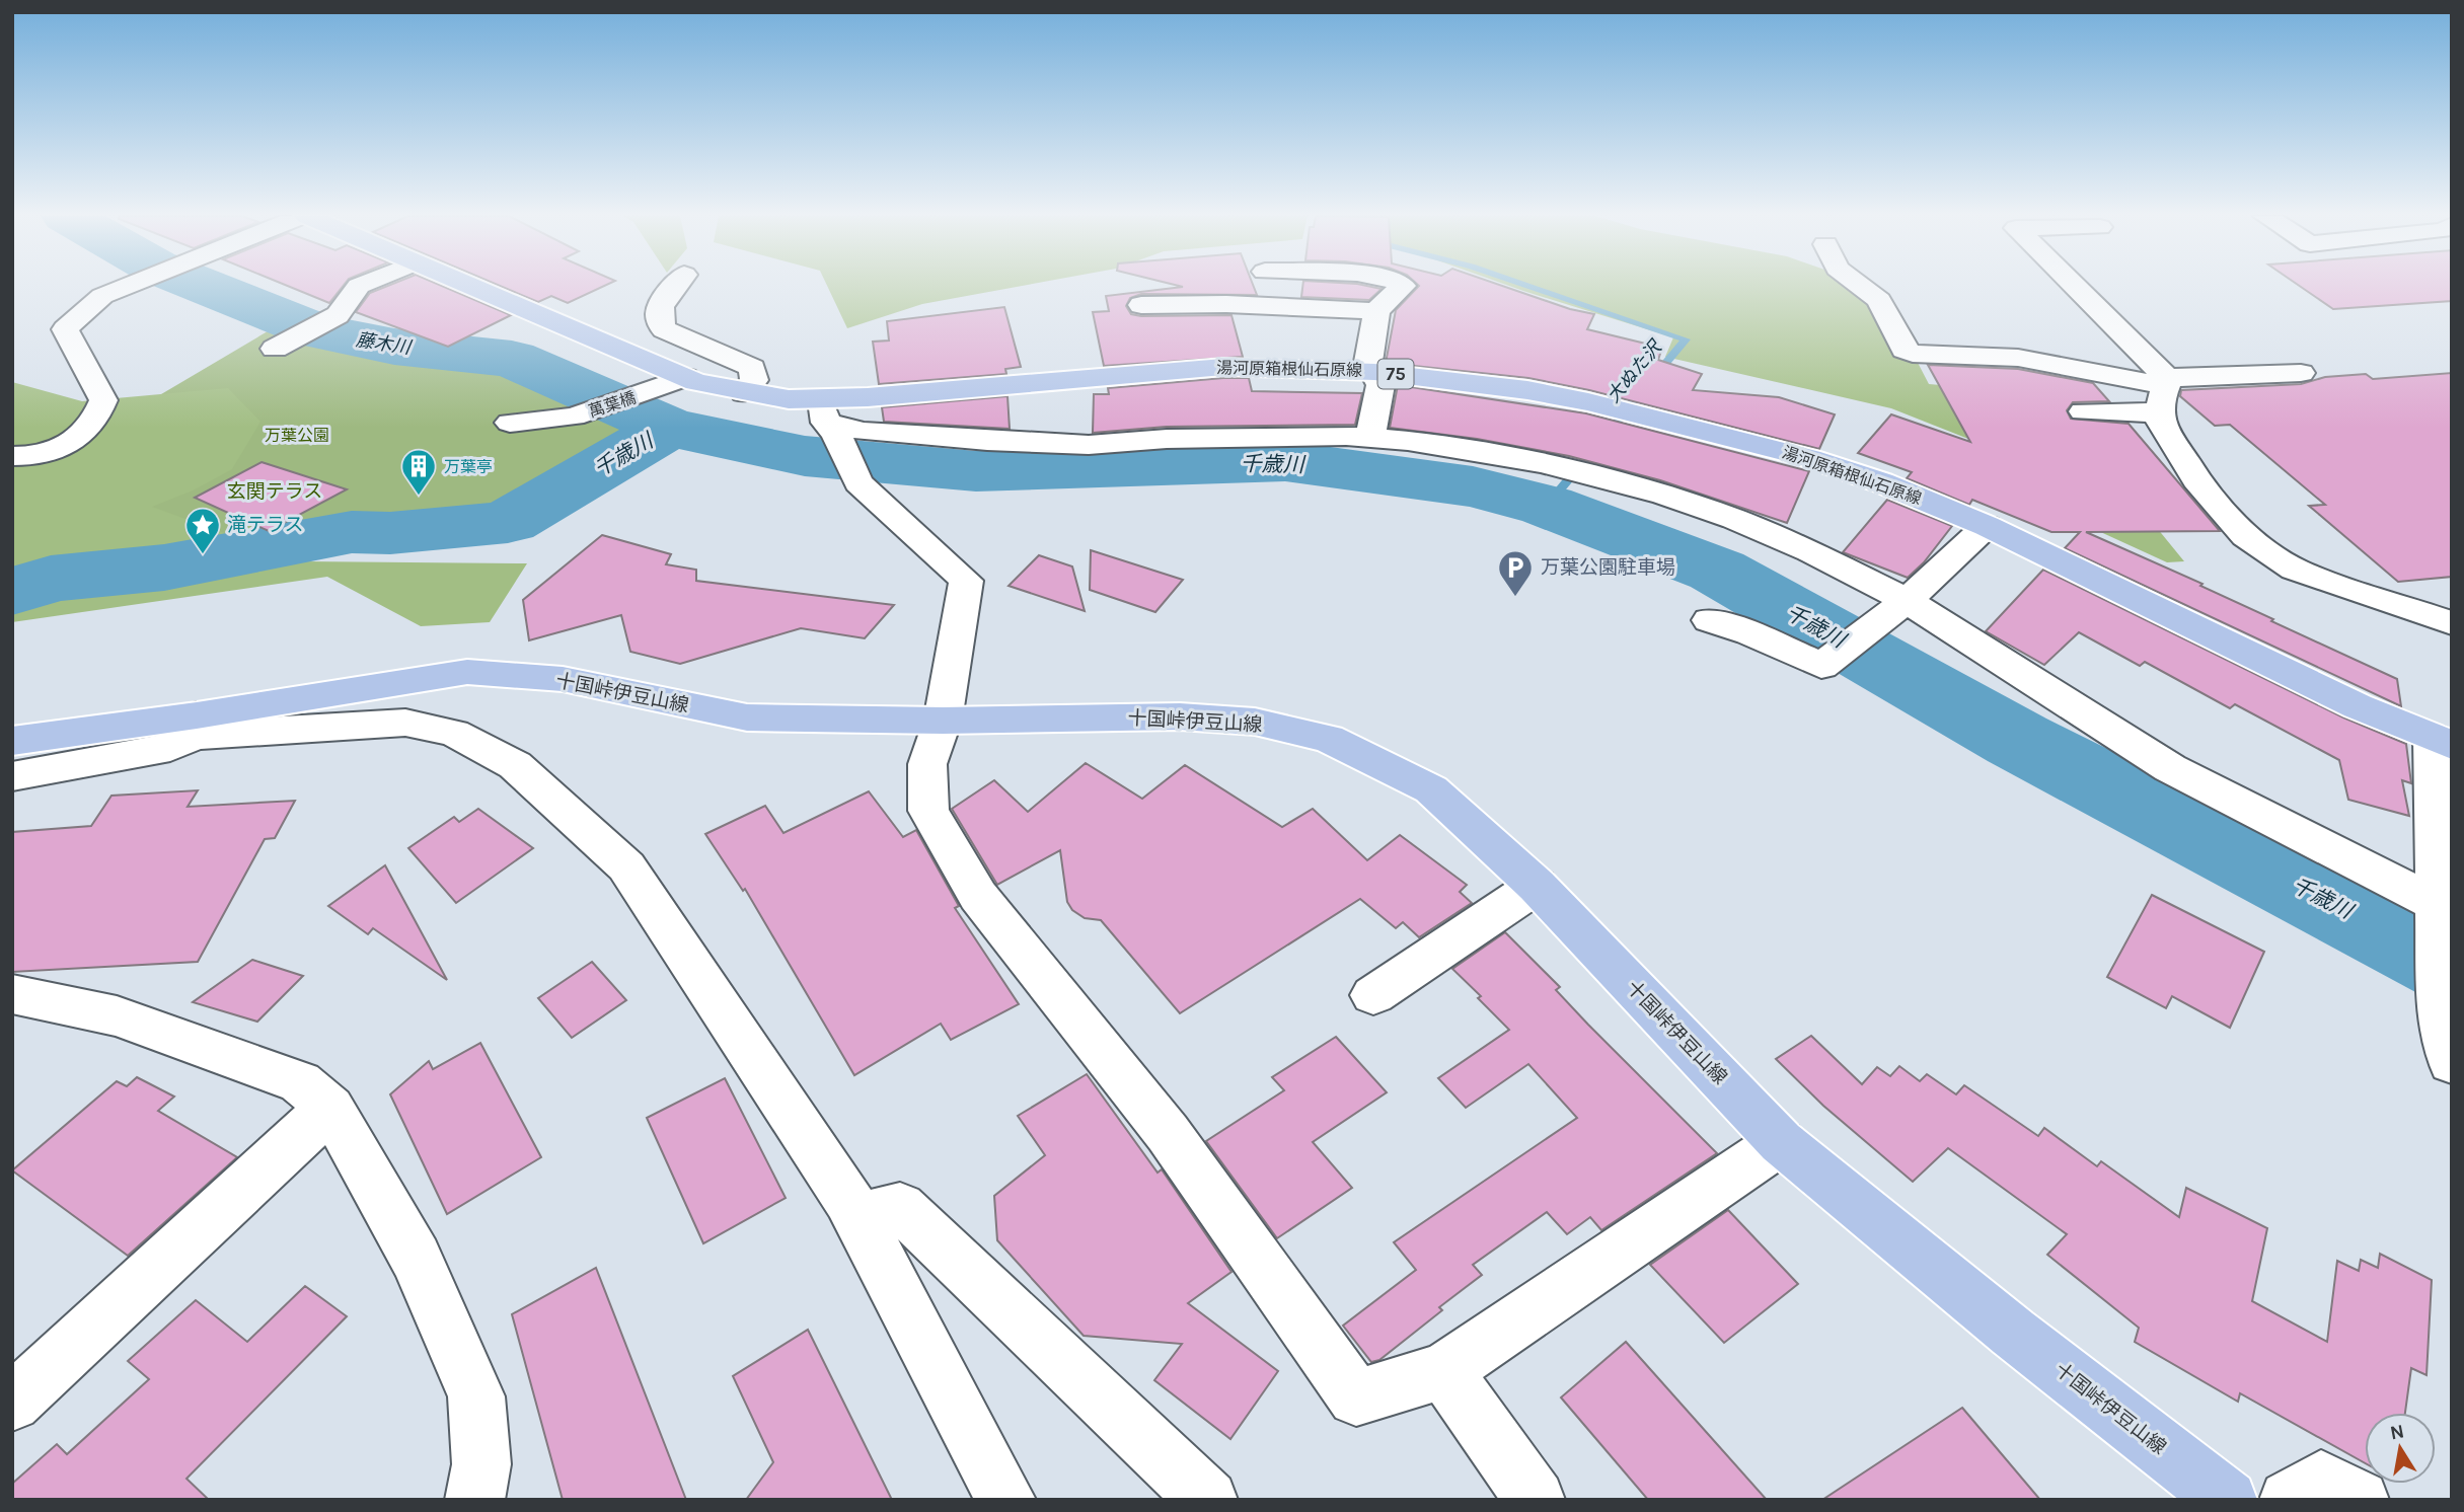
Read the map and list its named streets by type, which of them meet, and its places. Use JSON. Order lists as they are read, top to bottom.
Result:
{
  "streets": {
    "main road": ["湯河原箱根仙石原線", "75", "十国峠伊豆山線"],
    "street": ["萬葉橋"]
  },
  "crossings": [
    ["湯河原箱根仙石原線", "萬葉橋"]
  ],
  "water": ["藤木川", "大ぬた沢", "千歳川"],
  "parks": ["万葉公園", "玄関テラス"],
  "places": {
    "building": ["万葉亭"],
    "place": ["滝テラス"],
    "parking": ["万葉公園駐車場"]
  },
  "north": "top"
}
